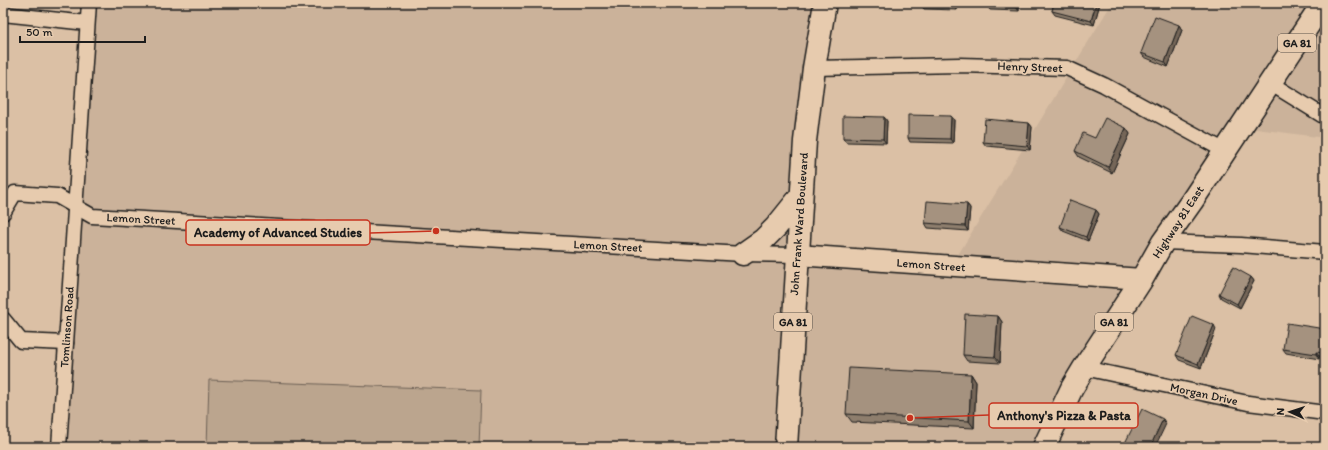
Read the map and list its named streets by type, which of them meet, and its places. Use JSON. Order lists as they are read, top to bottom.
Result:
{
  "streets": {
    "main road": ["GA 81", "Highway 81 East", "John Frank Ward Boulevard"],
    "street": [
      "Henry Street",
      "Lemon Street",
      "Tomlinson Road",
      "Morgan Drive"
    ]
  },
  "crossings": [
    ["Henry Street", "Highway 81 East"],
    ["Henry Street", "John Frank Ward Boulevard"],
    ["Lemon Street", "Highway 81 East"],
    ["Lemon Street", "John Frank Ward Boulevard"],
    ["Lemon Street", "Tomlinson Road"],
    ["Highway 81 East", "Morgan Drive"]
  ],
  "places": ["Academy of Advanced Studies", "Anthony's Pizza & Pasta"],
  "scale_bar": "50 m",
  "north": "left"
}
